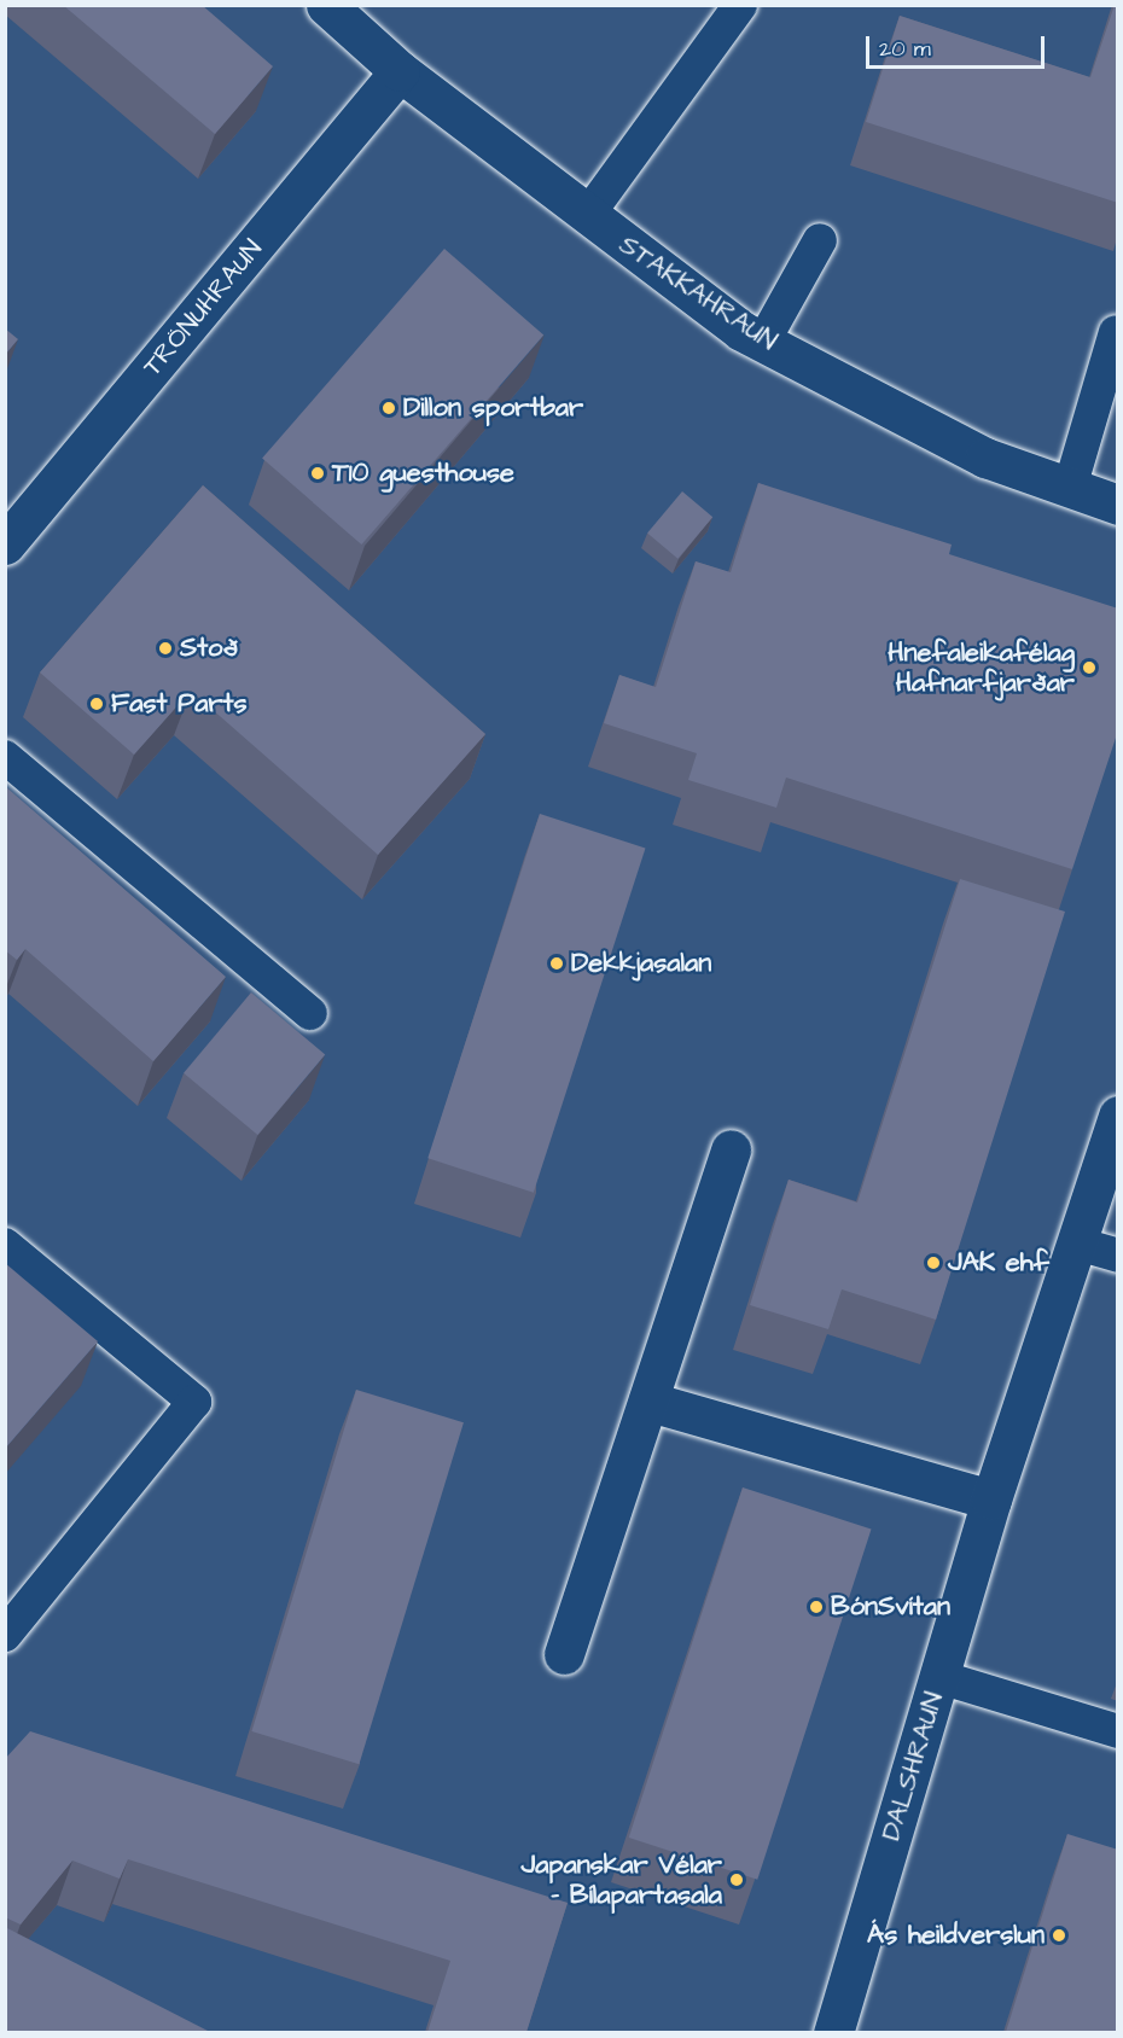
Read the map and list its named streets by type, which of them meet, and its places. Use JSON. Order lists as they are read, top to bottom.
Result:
{
  "streets": {
    "street": ["STAKKAHRAUN", "TRÖNUHRAUN", "DALSHRAUN"]
  },
  "crossings": [
    ["STAKKAHRAUN", "TRÖNUHRAUN"]
  ],
  "places": [
    "Dillon sportbar",
    "T10 guesthouse",
    "Stoð",
    "Hnefaleikafélag Hafnarfjarðar",
    "Fast Parts",
    "Dekkjasalan",
    "JAK ehf",
    "BónSvítan",
    "Japanskar Vélar - Bílapartasala",
    "Ás heildverslun"
  ],
  "scale_bar": "20 m"
}
